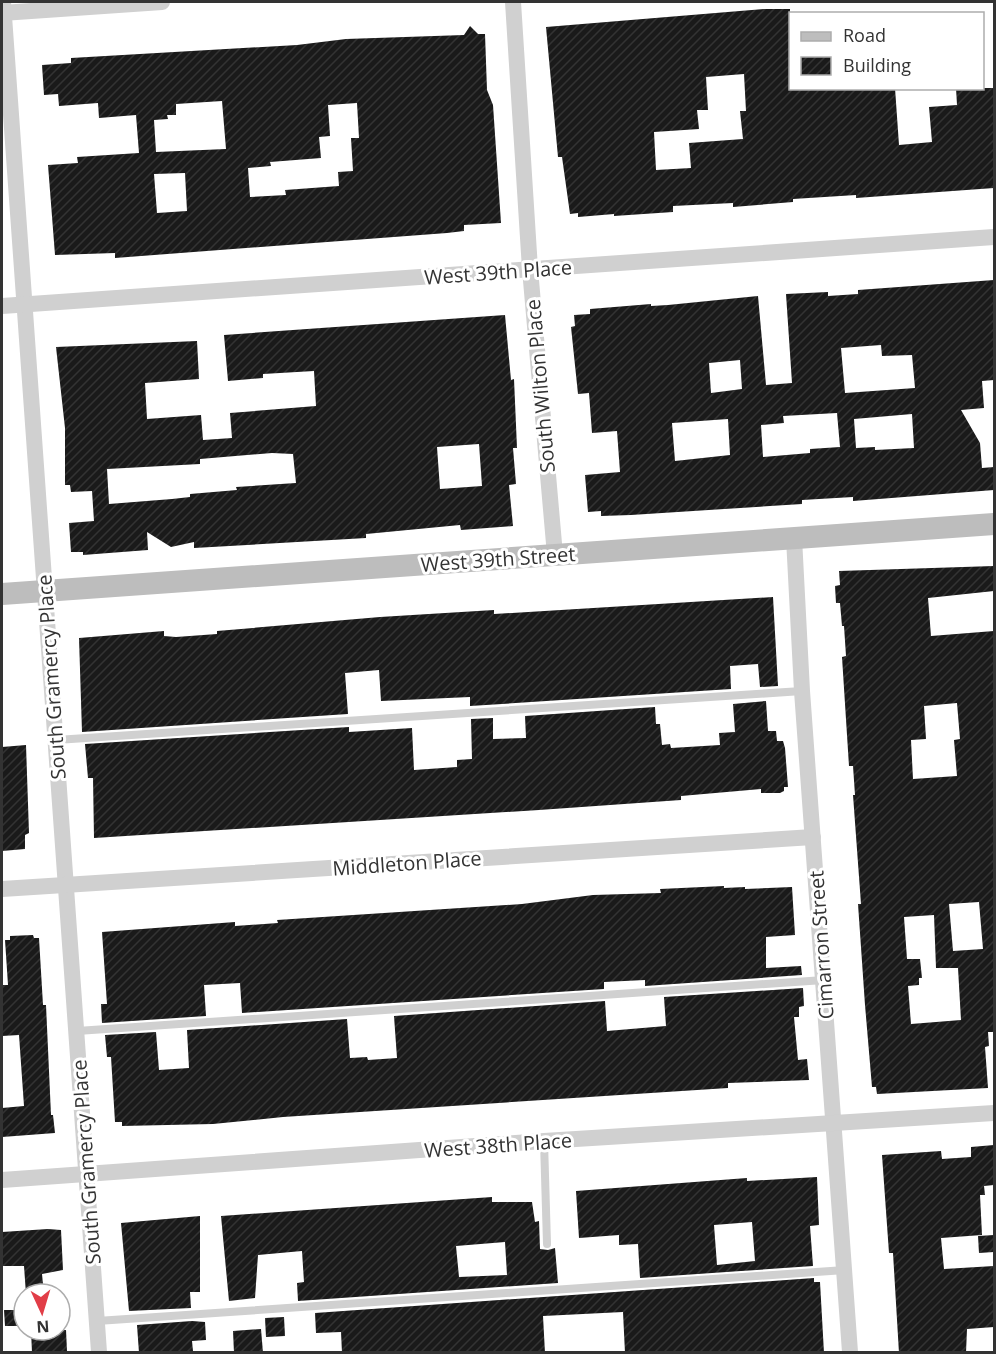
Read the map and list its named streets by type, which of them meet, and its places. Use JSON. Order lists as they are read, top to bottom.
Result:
{
  "streets": {
    "street": [
      "West 39th Place",
      "South Wilton Place",
      "West 39th Street",
      "South Gramercy Place",
      "Middleton Place",
      "Cimarron Street",
      "West 38th Place"
    ]
  },
  "crossings": [
    ["West 39th Place", "South Wilton Place"],
    ["West 39th Place", "South Gramercy Place"],
    ["South Wilton Place", "West 39th Street"],
    ["West 39th Street", "South Gramercy Place"],
    ["West 39th Street", "Cimarron Street"],
    ["South Gramercy Place", "Middleton Place"],
    ["South Gramercy Place", "West 38th Place"],
    ["Middleton Place", "Cimarron Street"],
    ["Cimarron Street", "West 38th Place"]
  ],
  "legend": ["Road", "Building"],
  "north": "bottom"
}
